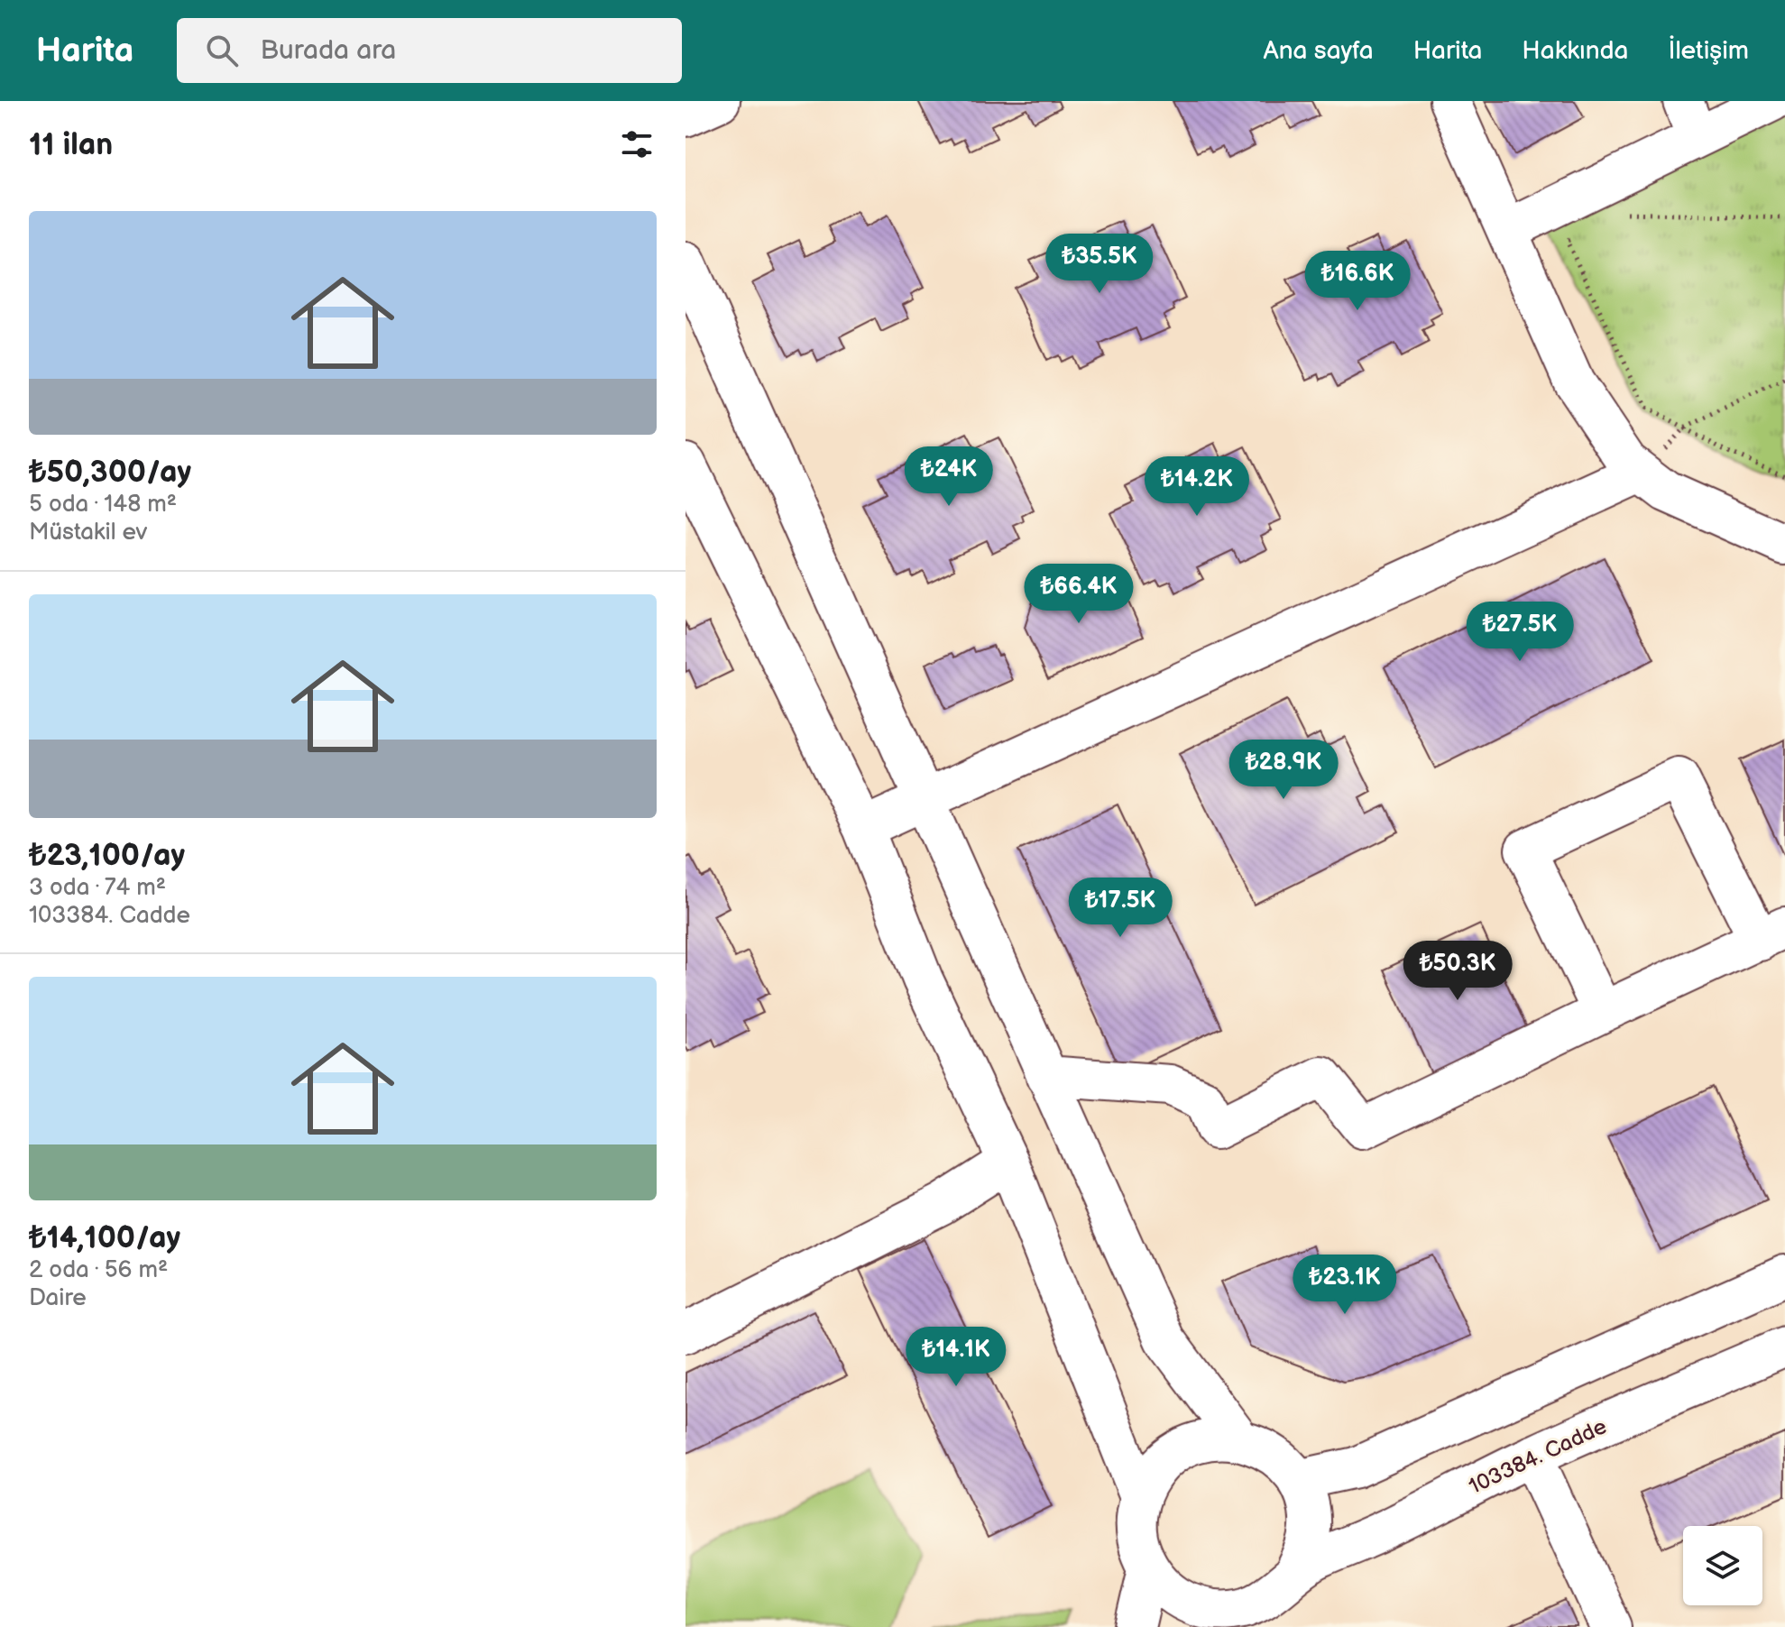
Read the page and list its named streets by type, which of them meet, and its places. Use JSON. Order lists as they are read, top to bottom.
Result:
{
  "streets": {
    "street": ["103384. Cadde"]
  },
  "page": {
    "header": "Harita",
    "search": "Burada ara",
    "nav": [
      "Ana sayfa",
      "Harita",
      "Hakkında",
      "İletişim"
    ],
    "heading": "11 ilan",
    "list": [
      {
        "name": "₺50,300/ay",
        "note": "5 oda · 148 m² · Müstakil ev"
      },
      {
        "name": "₺23,100/ay",
        "note": "3 oda · 74 m² · 103384. Cadde"
      },
      {
        "name": "₺14,100/ay",
        "note": "2 oda · 56 m² · Daire"
      }
    ],
    "price": [
      "₺35.5K",
      "₺16.6K",
      "₺24K",
      "₺14.2K",
      "₺66.4K",
      "₺27.5K",
      "₺28.9K",
      "₺17.5K",
      "₺50.3K",
      "₺23.1K",
      "₺14.1K"
    ]
  }
}
